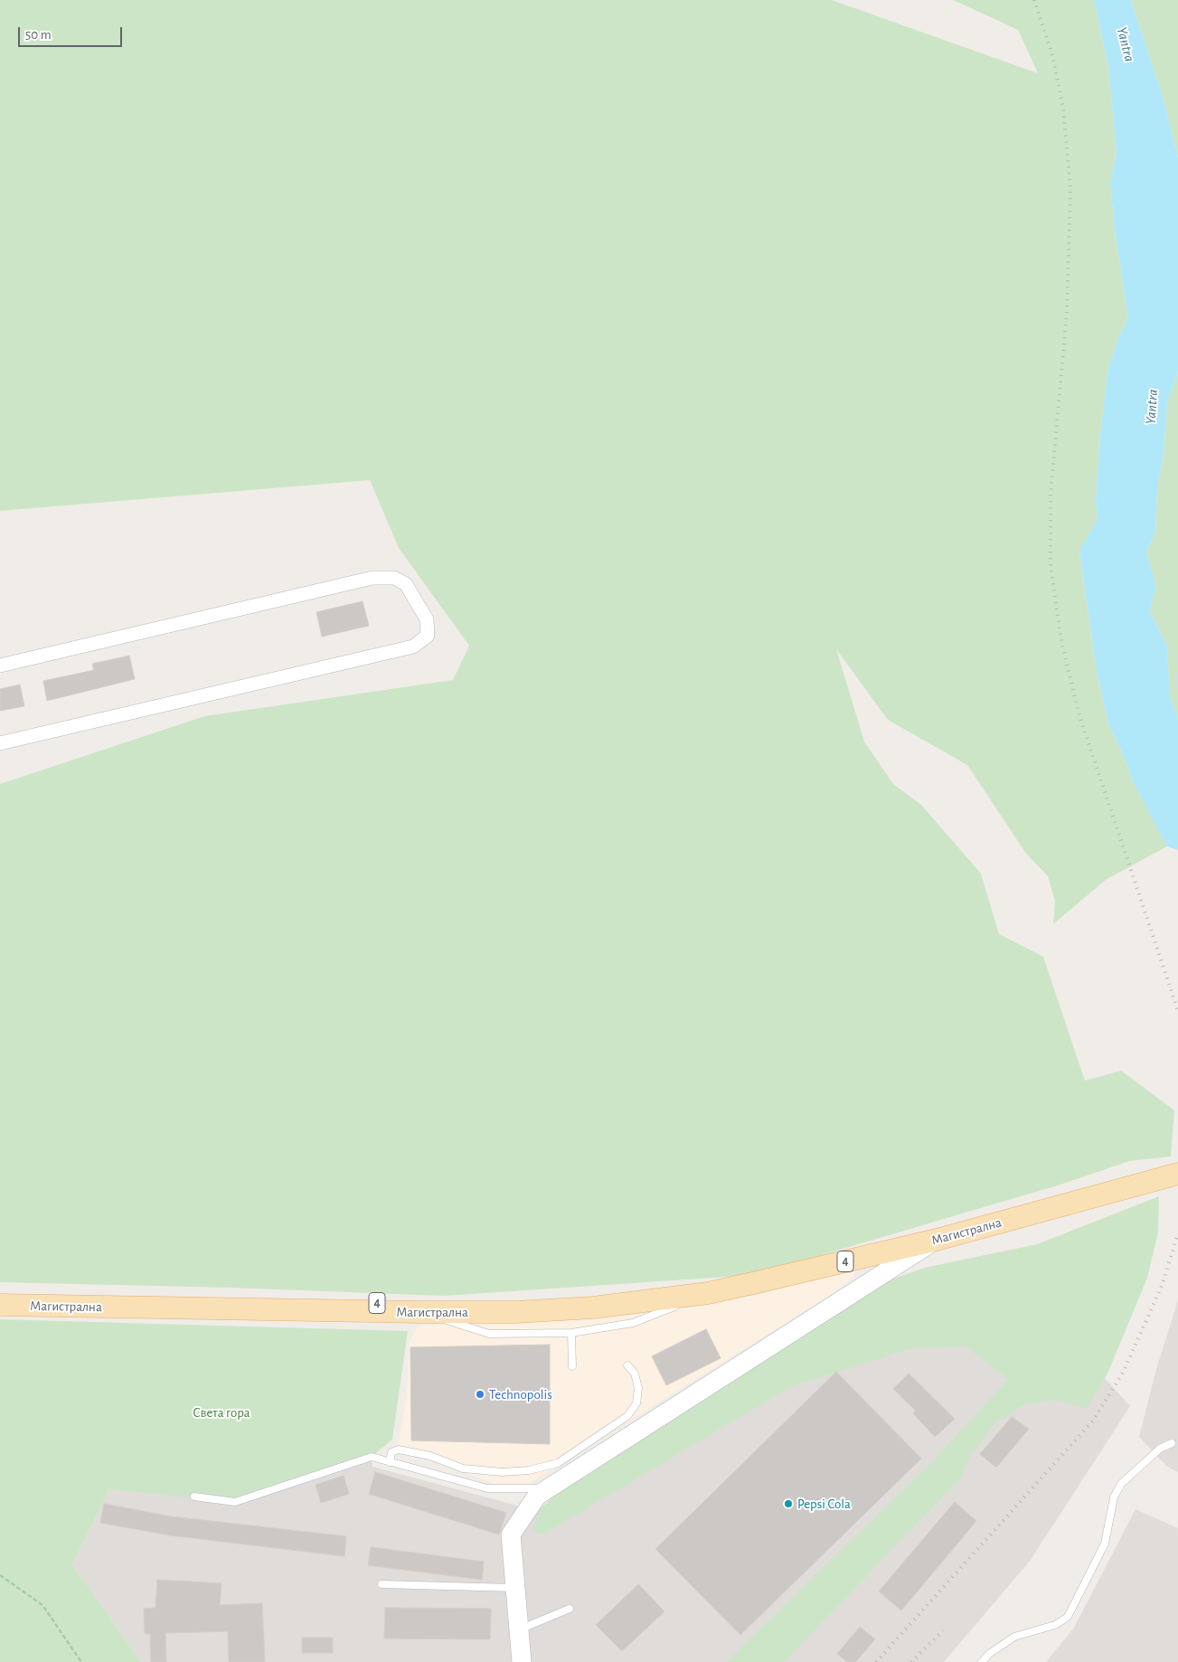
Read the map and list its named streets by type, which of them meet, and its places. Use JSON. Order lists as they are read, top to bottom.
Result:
{
  "streets": {
    "main road": ["Магистрална", "4"]
  },
  "water": ["Yantra"],
  "parks": ["Света гора"],
  "places": ["Technopolis", "Pepsi Cola"],
  "scale_bar": "50 m"
}
